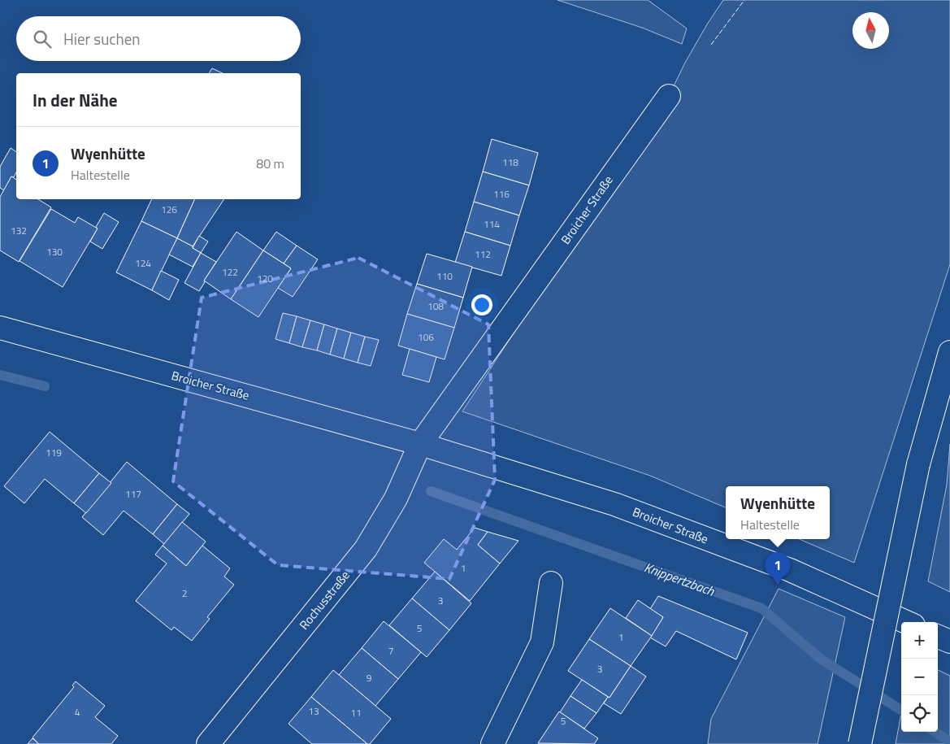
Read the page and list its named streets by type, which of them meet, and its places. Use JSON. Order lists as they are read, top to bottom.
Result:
{
  "streets": {
    "street": ["Broicher Straße", "Rochusstraße"]
  },
  "crossings": [
    ["Broicher Straße", "Rochusstraße"]
  ],
  "water": ["Knippertzbach"],
  "house_numbers": [
    "118",
    "116",
    "126",
    "114",
    "132",
    "130",
    "112",
    "124",
    "122",
    "110",
    "120",
    "108",
    "106",
    "119",
    "117",
    "1",
    "2",
    "3",
    "5",
    "1",
    "7",
    "3",
    "9",
    "13",
    "4",
    "11",
    "5"
  ],
  "north": "top",
  "page": {
    "search": "Hier suchen",
    "heading": "In der Nähe",
    "list": [
      {
        "mark": "1",
        "name": "Wyenhütte",
        "note": "Haltestelle",
        "value": "80 m"
      }
    ],
    "popup": ["Wyenhütte", "Haltestelle"],
    "pins": "1",
    "map_buttons": ["+", "−"]
  }
}
